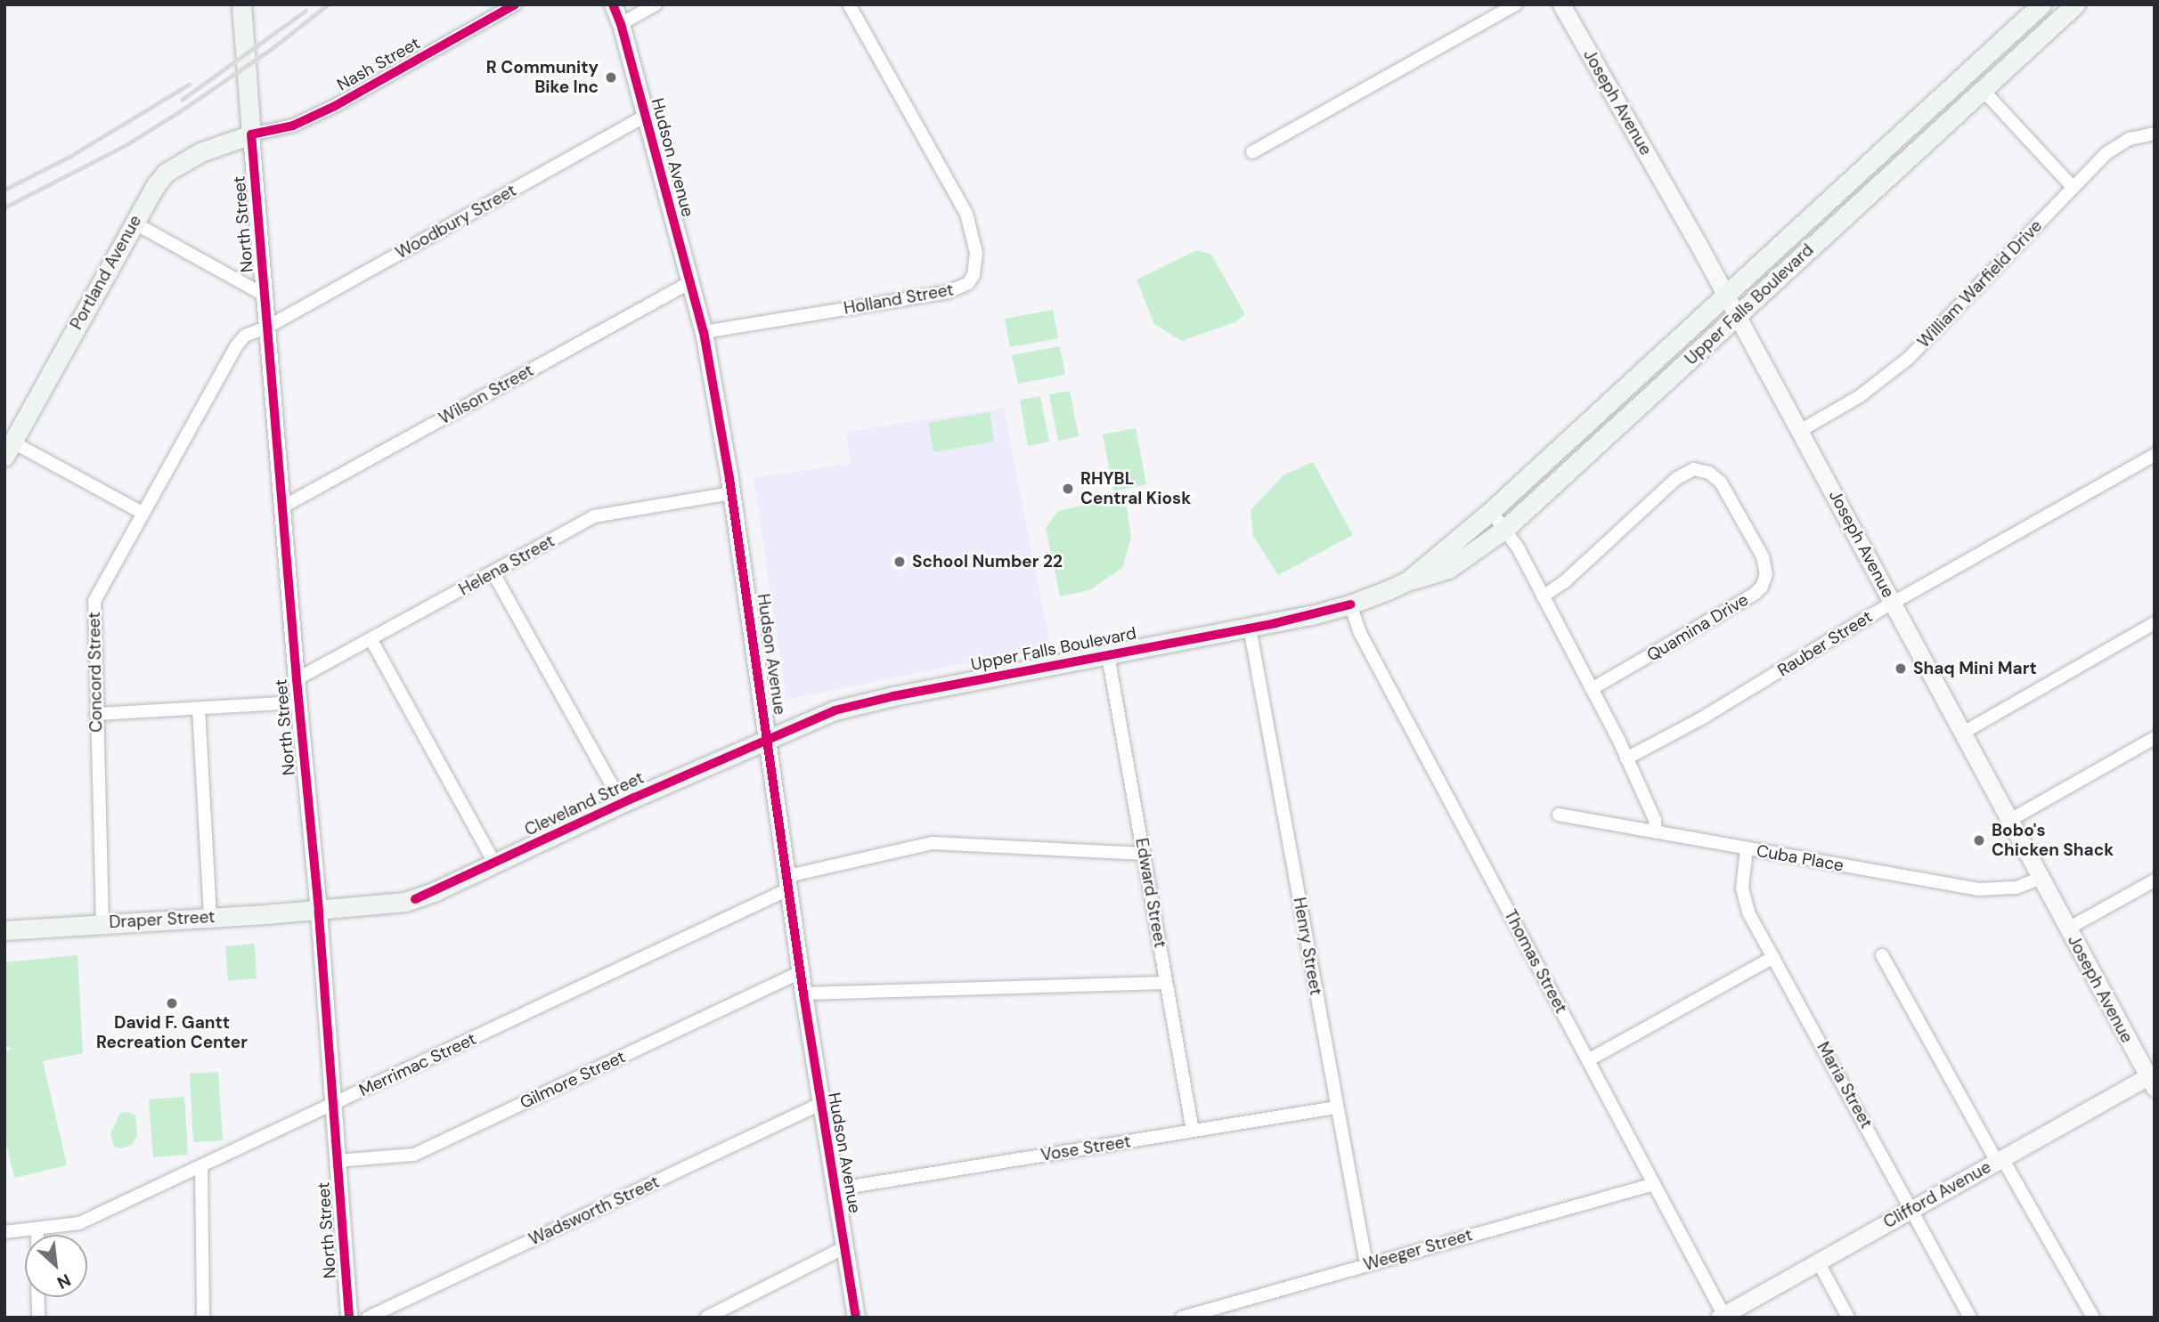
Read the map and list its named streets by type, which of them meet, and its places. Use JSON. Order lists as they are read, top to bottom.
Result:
{
  "streets": {
    "main road": [
      "Joseph Avenue",
      "Hudson Avenue",
      "North Street",
      "Portland Avenue",
      "Upper Falls Boulevard",
      "Cleveland Street",
      "Draper Street",
      "Clifford Avenue"
    ],
    "street": [
      "Nash Street",
      "Woodbury Street",
      "William Warfield Drive",
      "Holland Street",
      "Wilson Street",
      "Helena Street",
      "Quamina Drive",
      "Rauber Street",
      "Concord Street",
      "Cuba Place",
      "Edward Street",
      "Henry Street",
      "Thomas Street",
      "Merrimac Street",
      "Gilmore Street",
      "Maria Street",
      "Vose Street",
      "Wadsworth Street",
      "Weeger Street"
    ]
  },
  "crossings": [
    ["Nash Street", "North Street"],
    ["Nash Street", "Portland Avenue"],
    ["Joseph Avenue", "William Warfield Drive"],
    ["Joseph Avenue", "Upper Falls Boulevard"],
    ["Joseph Avenue", "Rauber Street"],
    ["Joseph Avenue", "Cuba Place"],
    ["Joseph Avenue", "Clifford Avenue"],
    ["Hudson Avenue", "Woodbury Street"],
    ["Hudson Avenue", "Holland Street"],
    ["Hudson Avenue", "Upper Falls Boulevard"],
    ["Hudson Avenue", "Wilson Street"],
    ["Hudson Avenue", "Helena Street"],
    ["Hudson Avenue", "Cleveland Street"],
    ["Hudson Avenue", "Merrimac Street"],
    ["Hudson Avenue", "Gilmore Street"],
    ["Hudson Avenue", "Vose Street"],
    ["Hudson Avenue", "Wadsworth Street"],
    ["Woodbury Street", "North Street"],
    ["Woodbury Street", "Concord Street"],
    ["North Street", "Portland Avenue"],
    ["North Street", "Wilson Street"],
    ["North Street", "Helena Street"],
    ["North Street", "Concord Street"],
    ["North Street", "Cleveland Street"],
    ["North Street", "Draper Street"],
    ["North Street", "Merrimac Street"],
    ["North Street", "Gilmore Street"],
    ["Upper Falls Boulevard", "Cleveland Street"],
    ["Upper Falls Boulevard", "Edward Street"],
    ["Upper Falls Boulevard", "Henry Street"],
    ["Upper Falls Boulevard", "Thomas Street"],
    ["Concord Street", "Draper Street"],
    ["Cleveland Street", "Draper Street"],
    ["Cuba Place", "Maria Street"],
    ["Edward Street", "Merrimac Street"],
    ["Edward Street", "Vose Street"],
    ["Henry Street", "Vose Street"],
    ["Henry Street", "Weeger Street"],
    ["Thomas Street", "Clifford Avenue"],
    ["Thomas Street", "Weeger Street"],
    ["Maria Street", "Clifford Avenue"]
  ],
  "places": [
    "R Community Bike Inc",
    "RHYBL Central Kiosk",
    "School Number 22",
    "Shaq Mini Mart",
    "Bobo's Chicken Shack",
    "David F. Gantt Recreation Center"
  ],
  "north": "bottom right"
}
